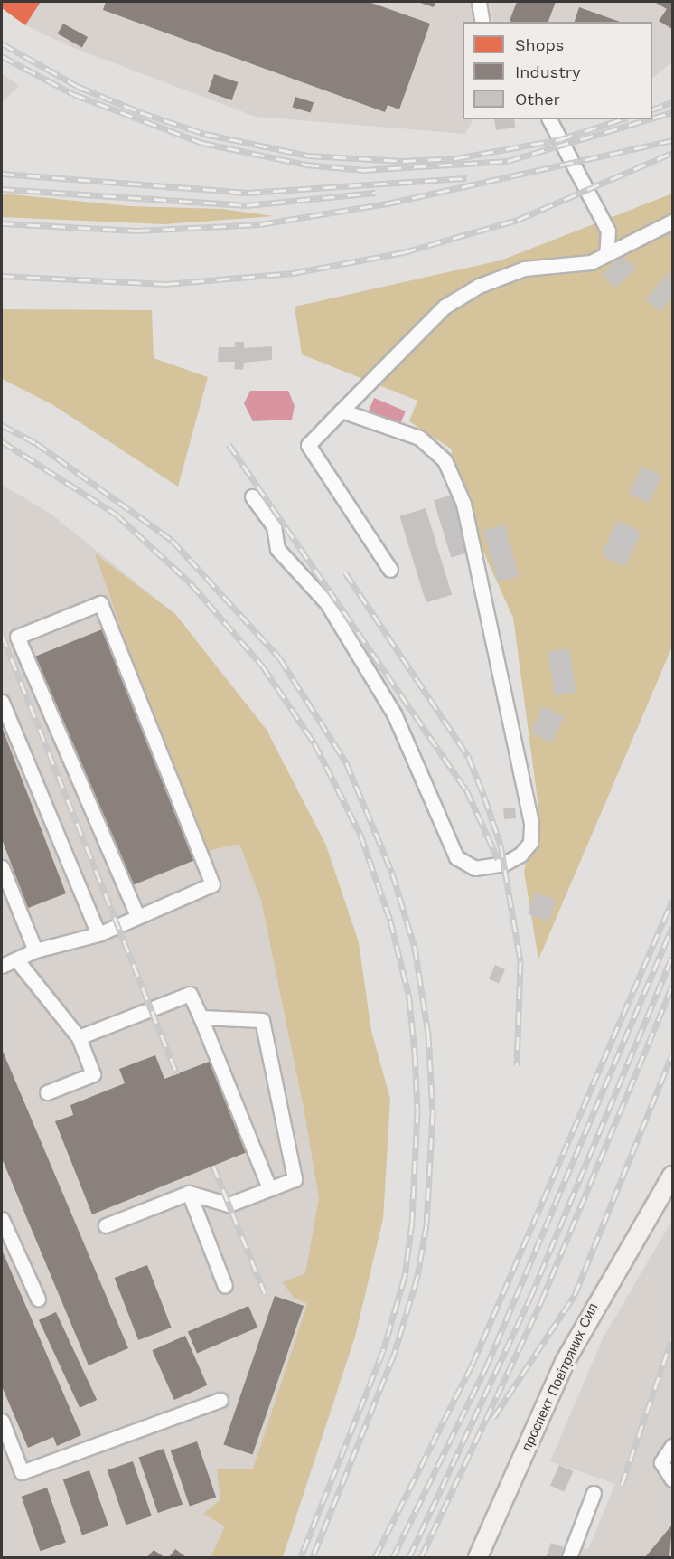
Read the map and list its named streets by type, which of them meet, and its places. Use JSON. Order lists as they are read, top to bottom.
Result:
{
  "streets": {
    "main road": ["проспект Повітряних Сил"]
  },
  "legend": ["Shops", "Industry", "Other"]
}
